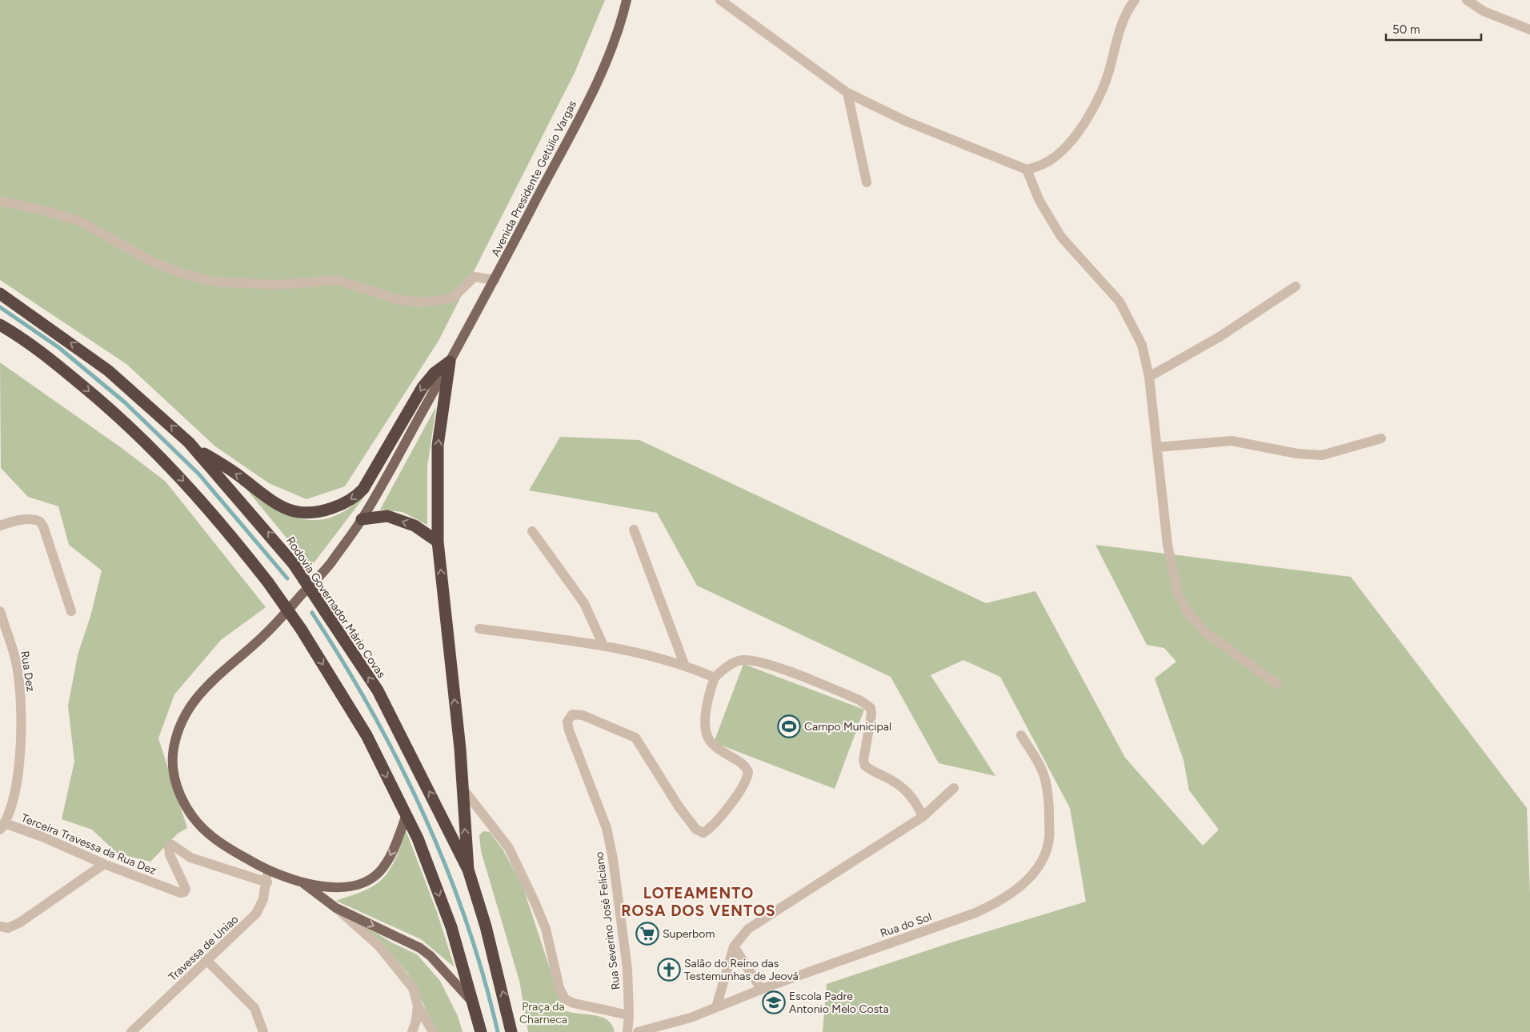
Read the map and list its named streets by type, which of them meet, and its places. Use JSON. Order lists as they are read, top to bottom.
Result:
{
  "streets": {
    "highway": ["Rodovia Governador Mário Covas"],
    "main road": ["Avenida Presidente Getúlio Vargas"],
    "street": [
      "Rua Dez",
      "Terceira Travessa da Rua Dez",
      "Rua Severino José Feliciano",
      "Rua do Sol",
      "Travessa de Uniao"
    ]
  },
  "crossings": [
    ["Avenida Presidente Getúlio Vargas", "Travessa de Uniao"],
    ["Rua Dez", "Terceira Travessa da Rua Dez"],
    ["Terceira Travessa da Rua Dez", "Travessa de Uniao"]
  ],
  "districts": ["LOTEAMENTO ROSA DOS VENTOS"],
  "parks": ["Praça da Charneca"],
  "places": {
    "sports": ["Campo Municipal"],
    "supermarket": ["Superbom"],
    "church": ["Salão do Reino das Testemunhas de Jeová"],
    "school or university": ["Escola Padre Antonio Melo Costa"]
  },
  "scale_bar": "50 m"
}
